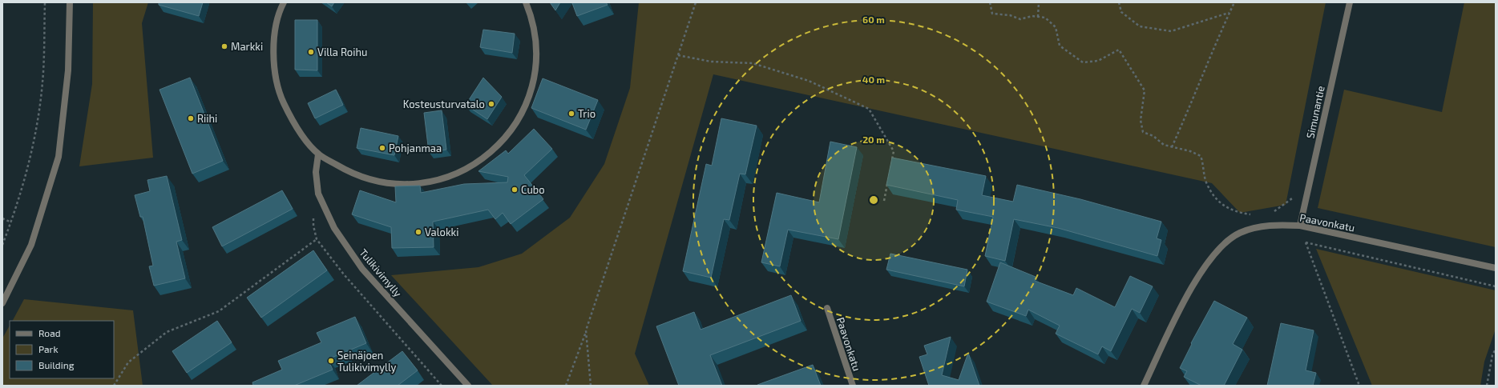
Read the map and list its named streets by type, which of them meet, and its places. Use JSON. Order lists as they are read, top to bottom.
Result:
{
  "streets": {
    "street": ["Simunantie", "Paavonkatu", "Tulikivimylly"]
  },
  "crossings": [
    ["Simunantie", "Paavonkatu"]
  ],
  "places": [
    "Markki",
    "Villa Roihu",
    "Kosteusturvatalo",
    "Trio",
    "Riihi",
    "Pohjanmaa",
    "Cubo",
    "Valokki",
    "Seinäjoen Tulikivimylly"
  ],
  "legend": ["Road", "Park", "Building"],
  "rings": ["60 m", "40 m", "20 m"]
}
